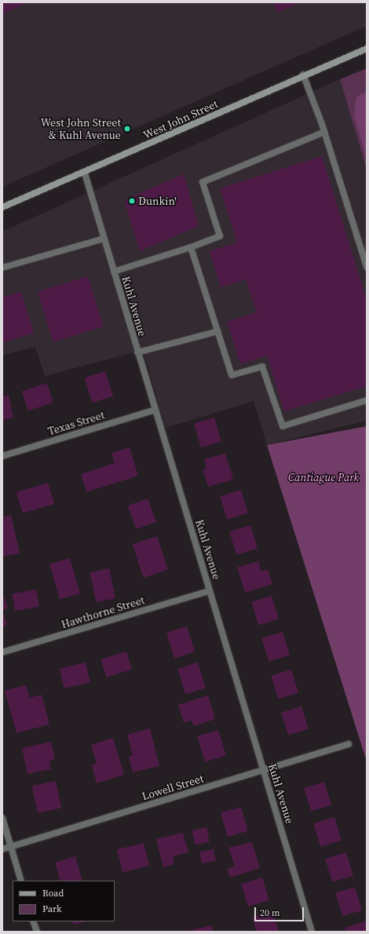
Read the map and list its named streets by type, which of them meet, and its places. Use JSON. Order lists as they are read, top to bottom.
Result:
{
  "streets": {
    "main road": ["West John Street"],
    "street": [
      "Kuhl Avenue",
      "Texas Street",
      "Hawthorne Street",
      "Lowell Street"
    ]
  },
  "crossings": [
    ["West John Street", "Kuhl Avenue"],
    ["Kuhl Avenue", "Texas Street"],
    ["Kuhl Avenue", "Hawthorne Street"],
    ["Kuhl Avenue", "Lowell Street"]
  ],
  "parks": ["Cantiague Park"],
  "places": ["West John Street & Kuhl Avenue", "Dunkin'"],
  "legend": ["Road", "Park"],
  "scale_bar": "20 m"
}
